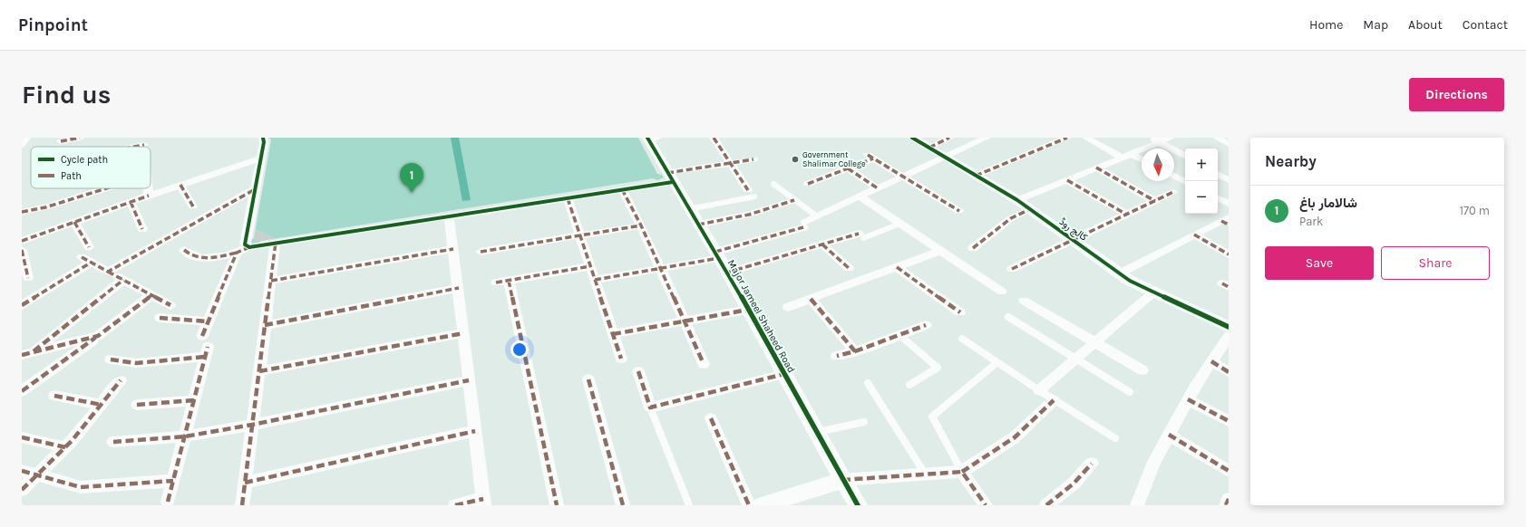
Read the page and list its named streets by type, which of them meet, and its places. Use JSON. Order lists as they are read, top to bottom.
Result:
{
  "streets": {
    "street": ["کالج روڈ", "Major Jameel Shaheed Road"]
  },
  "places": ["Government Shalimar College"],
  "legend": ["Cycle path", "Path"],
  "north": "bottom",
  "page": {
    "header": "Pinpoint",
    "nav": [
      "Home",
      "Map",
      "About",
      "Contact"
    ],
    "buttons": [
      "Directions",
      ["Save", "Share"]
    ],
    "title": "Find us",
    "heading": "Nearby",
    "map_buttons": ["+", "−"],
    "pins": "1",
    "list": [
      {
        "mark": "1",
        "name": "شالامار باغ",
        "note": "Park",
        "value": "170 m"
      }
    ]
  }
}
